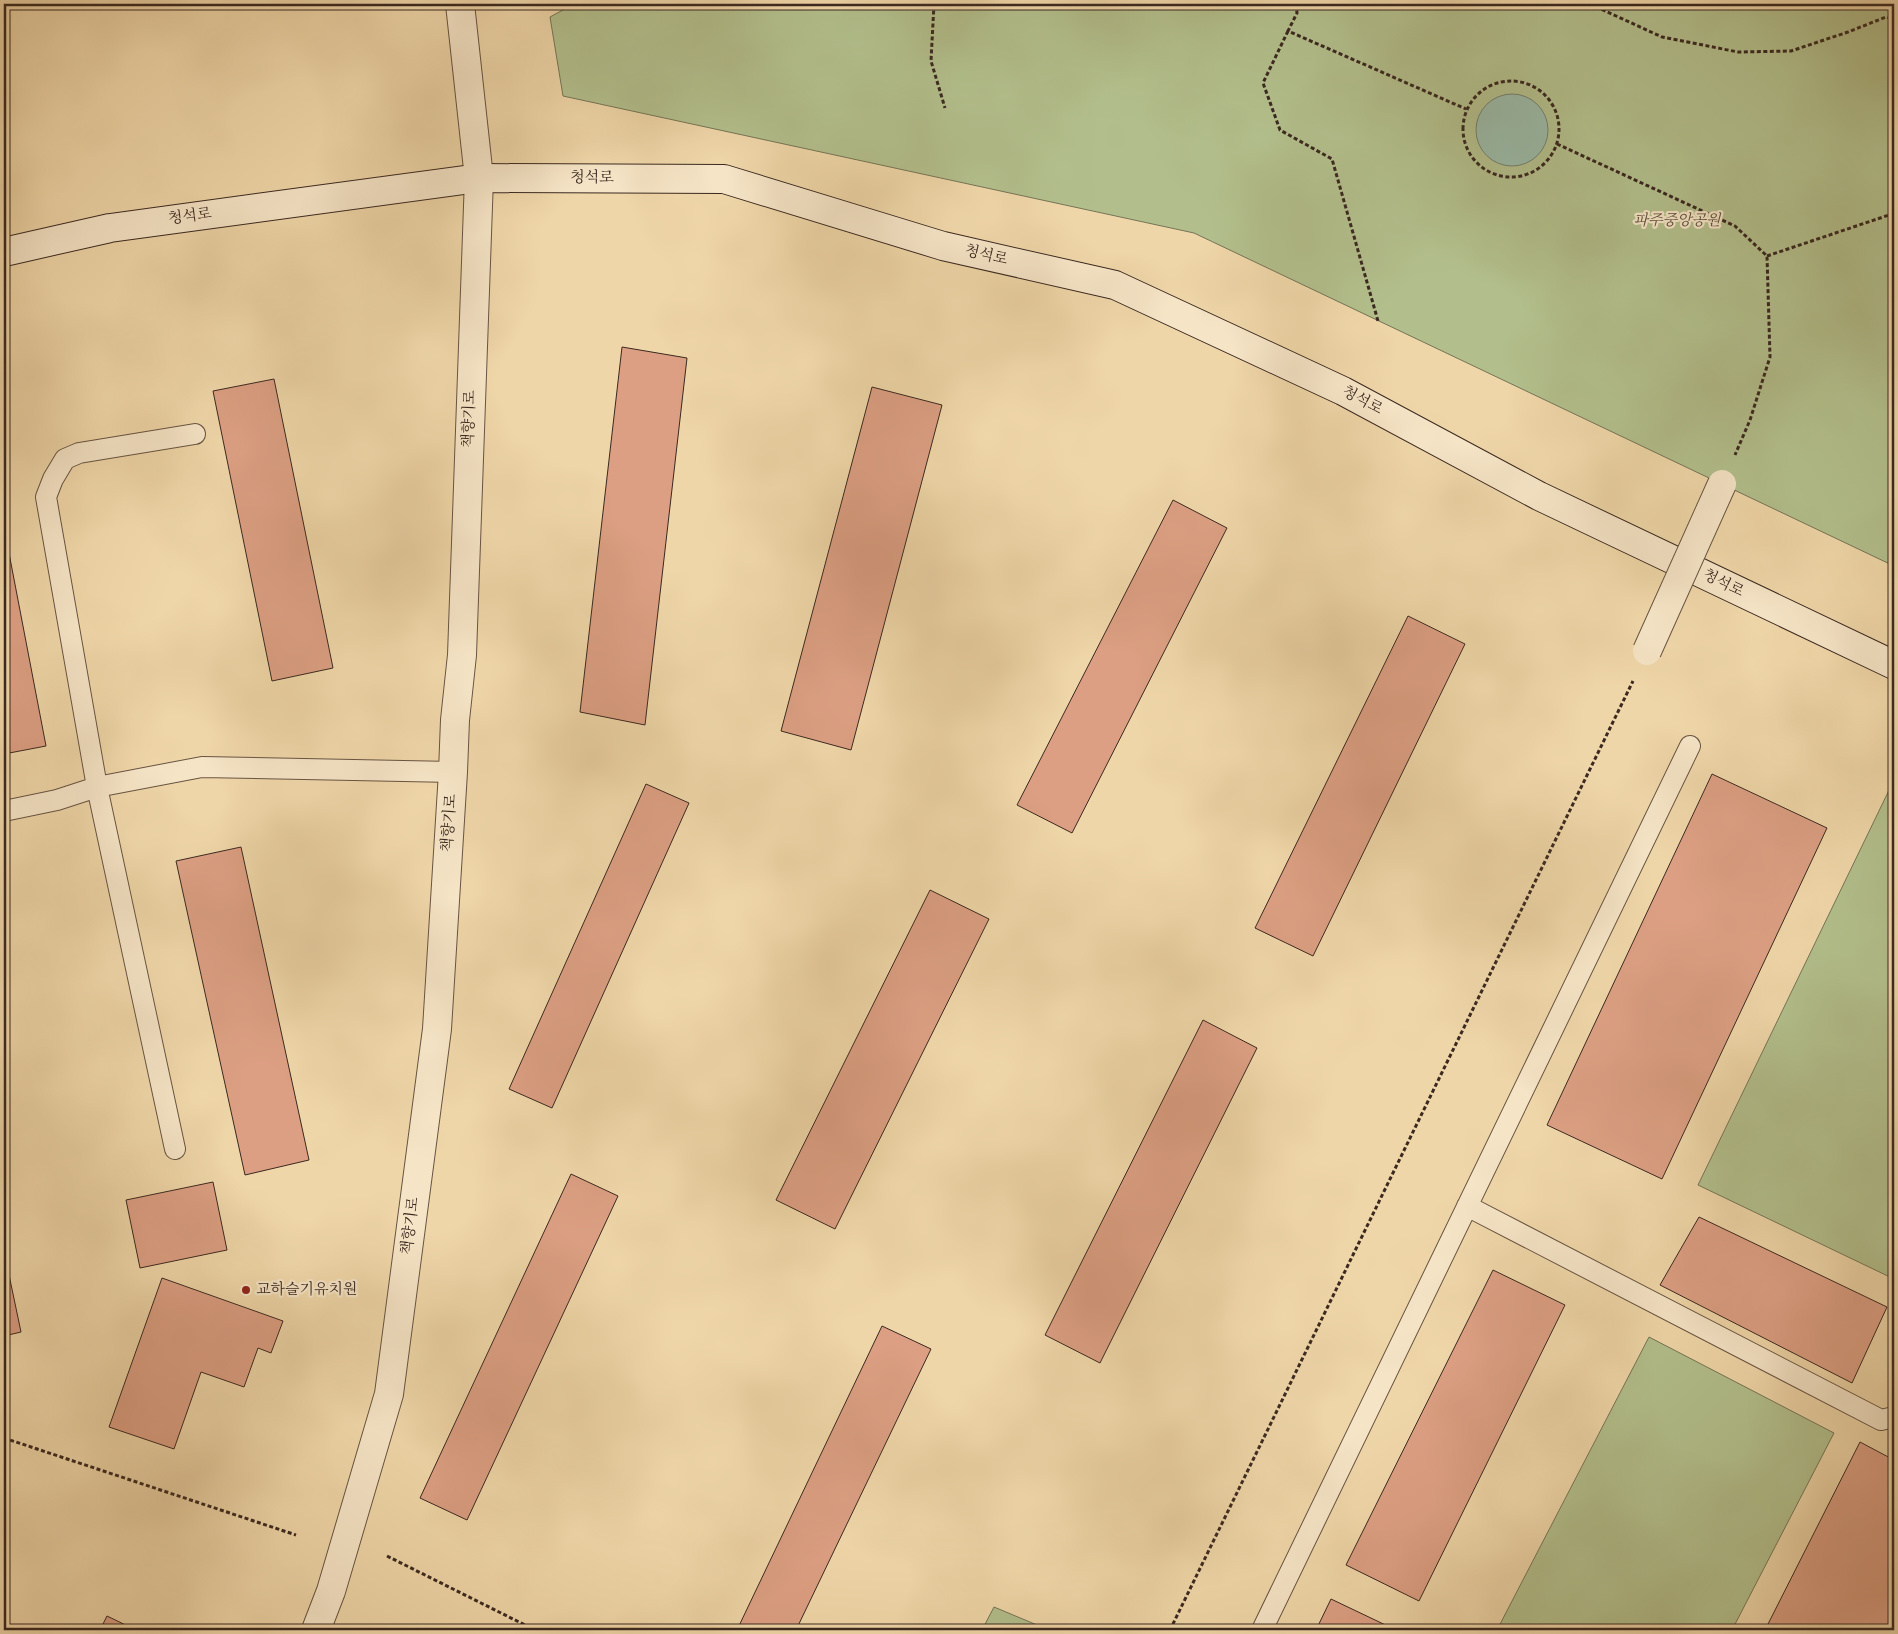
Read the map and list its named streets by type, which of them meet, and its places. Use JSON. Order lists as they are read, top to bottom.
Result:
{
  "streets": {
    "main road": ["청석로", "책향기로"]
  },
  "crossings": [
    ["청석로", "책향기로"]
  ],
  "parks": ["파주중앙공원"],
  "places": ["교하슬기유치원"]
}
